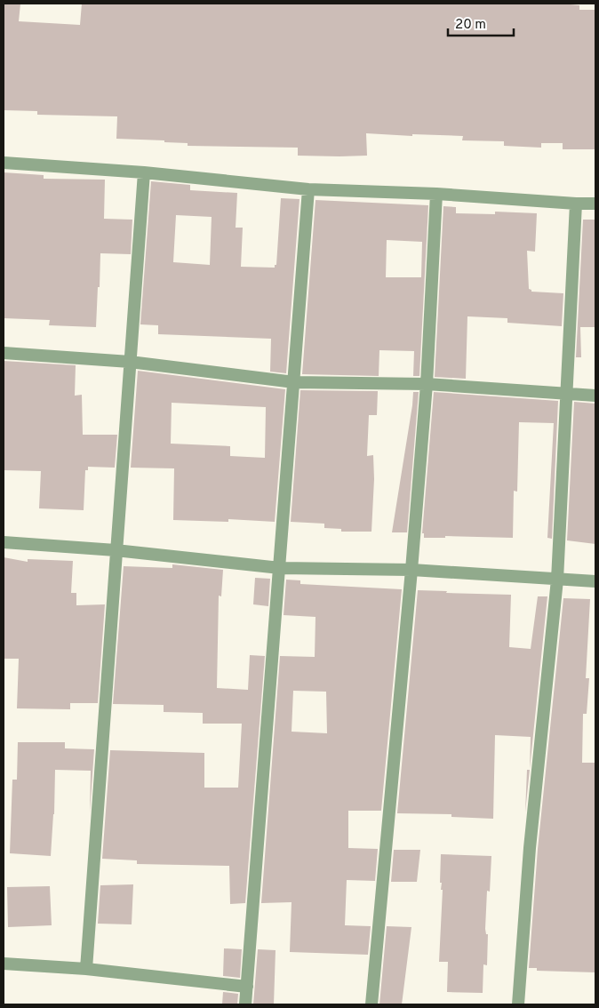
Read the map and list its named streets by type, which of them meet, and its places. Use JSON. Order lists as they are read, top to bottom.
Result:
{
  "scale_bar": "20 m"
}
